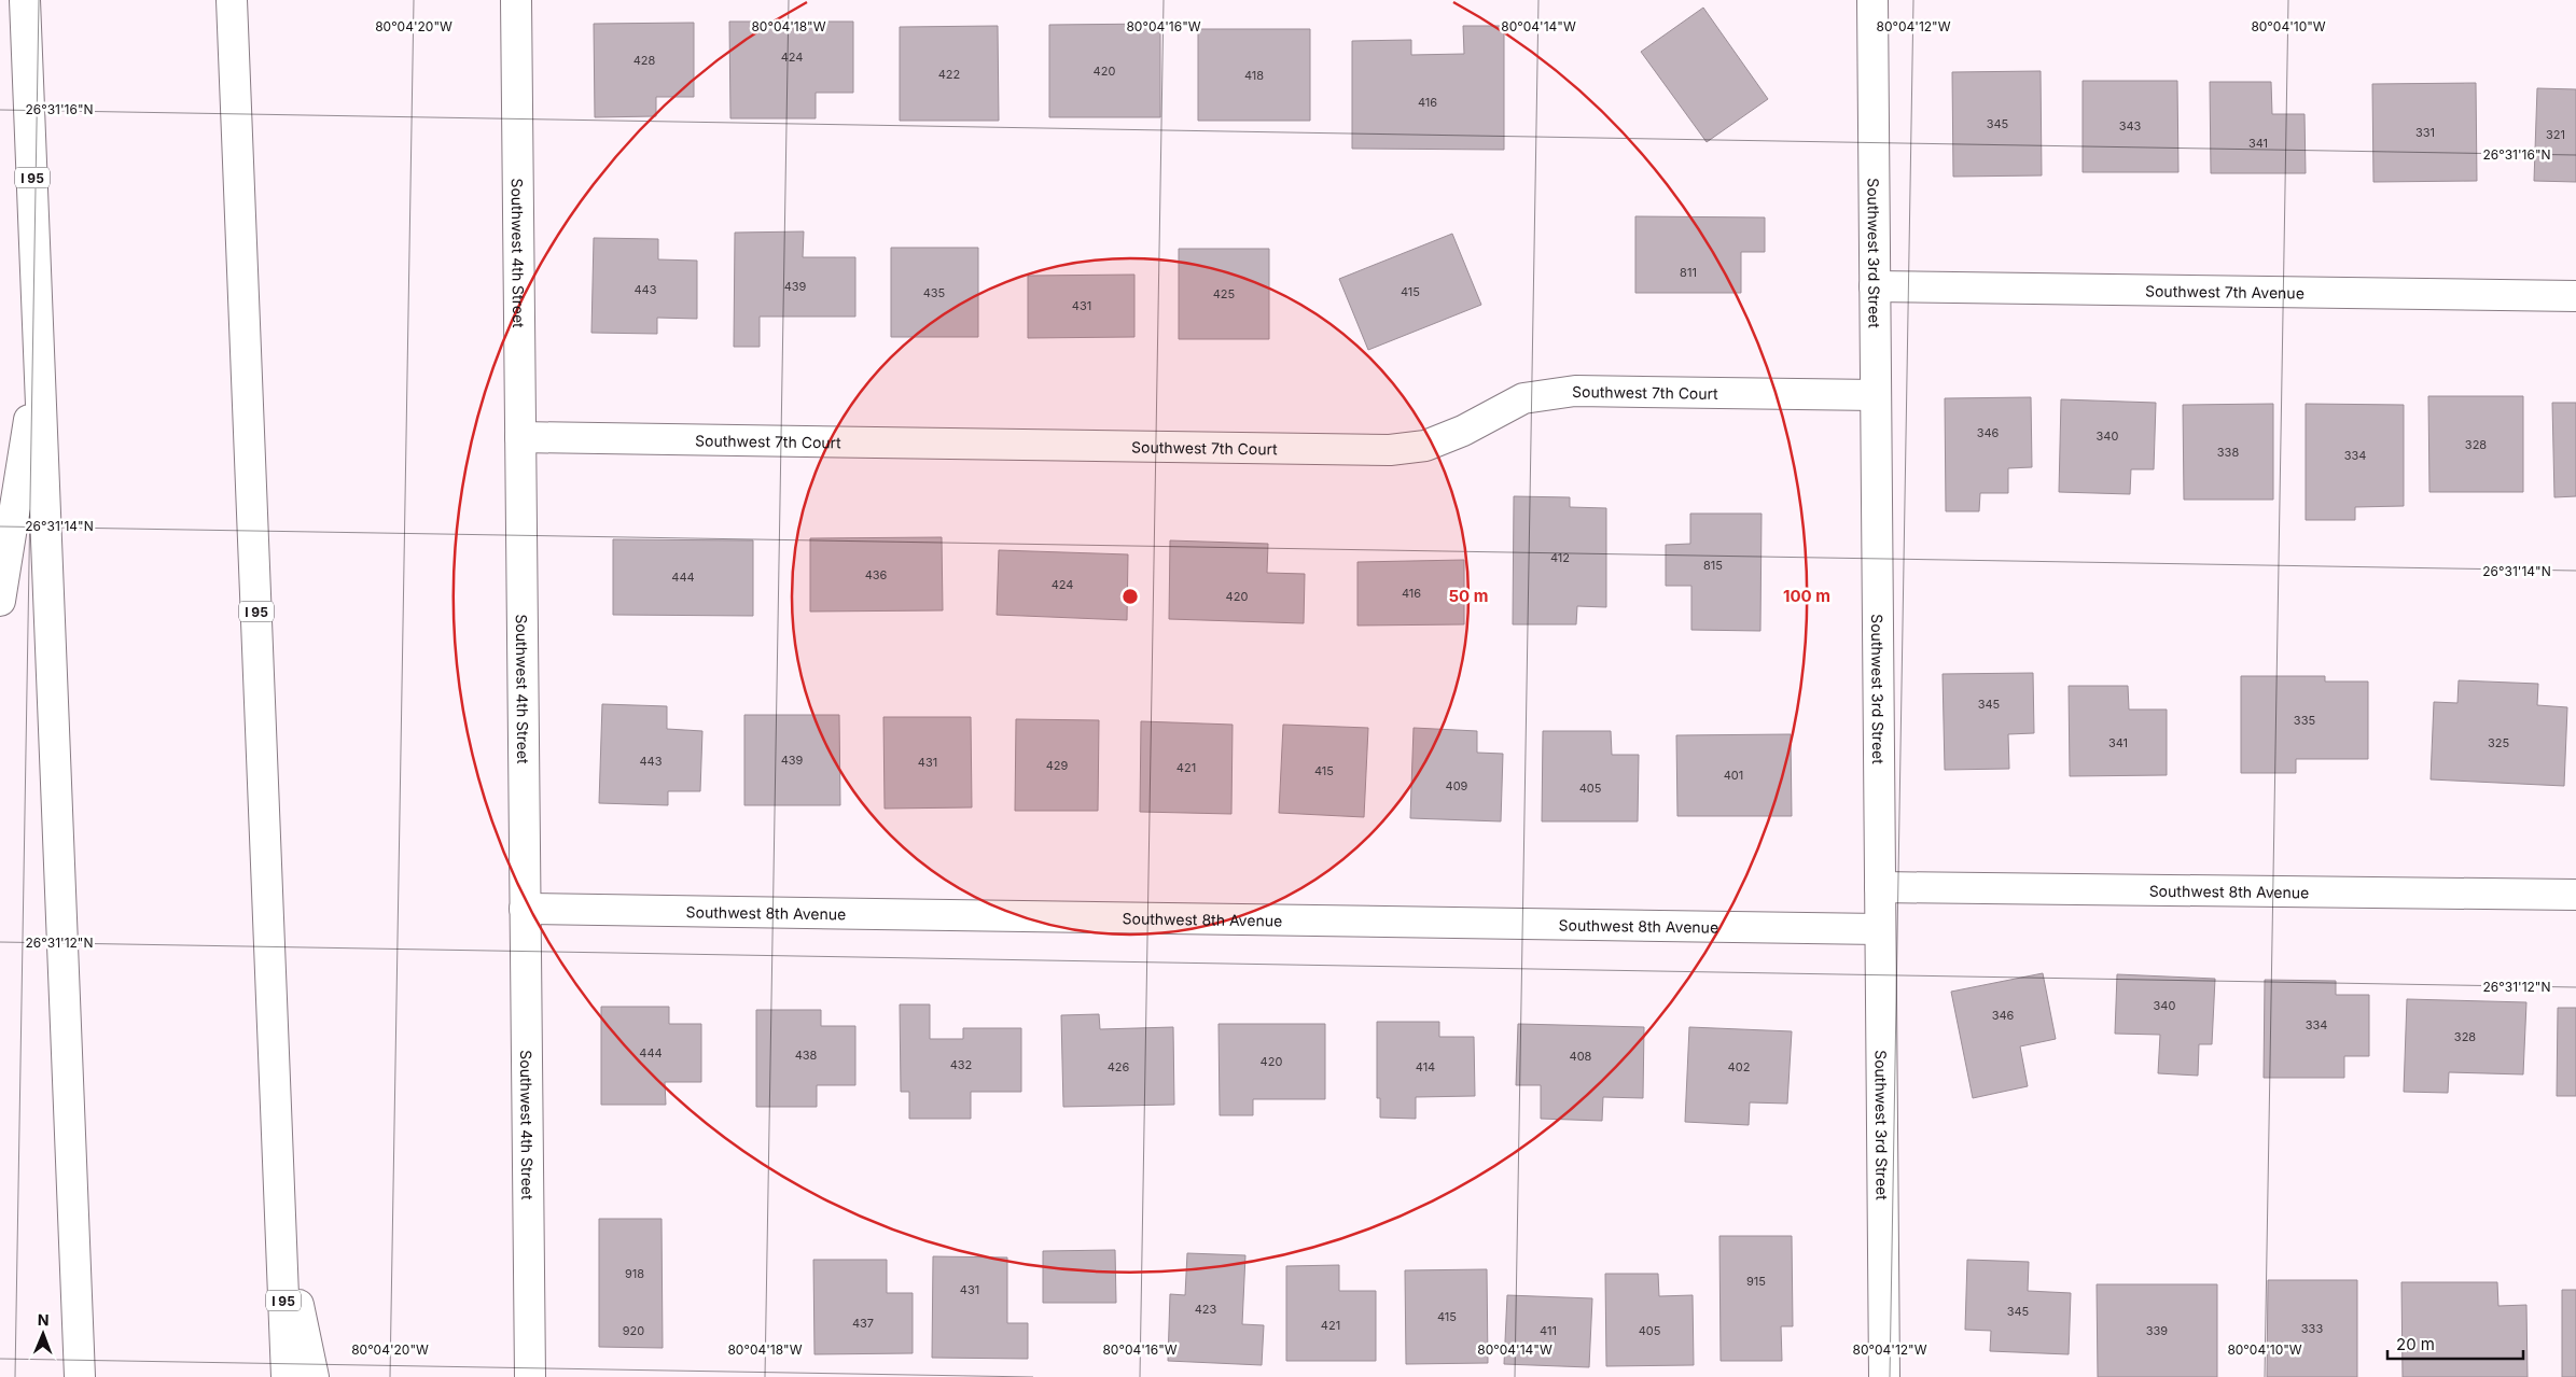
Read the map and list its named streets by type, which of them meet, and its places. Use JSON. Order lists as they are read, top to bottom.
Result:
{
  "streets": {
    "main road": [
      "I 95",
      "Southwest 4th Street",
      "Southwest 3rd Street",
      "Southwest 7th Avenue",
      "Southwest 7th Court",
      "Southwest 8th Avenue"
    ]
  },
  "crossings": [
    ["Southwest 4th Street", "Southwest 7th Court"],
    ["Southwest 4th Street", "Southwest 8th Avenue"],
    ["Southwest 3rd Street", "Southwest 7th Avenue"],
    ["Southwest 3rd Street", "Southwest 7th Court"],
    ["Southwest 3rd Street", "Southwest 8th Avenue"]
  ],
  "house_numbers": [
    "424",
    "428",
    "420",
    "422",
    "418",
    "416",
    "345",
    "343",
    "331",
    "321",
    "341",
    "811",
    "439",
    "443",
    "415",
    "435",
    "425",
    "431",
    "346",
    "340",
    "328",
    "338",
    "334",
    "412",
    "815",
    "436",
    "444",
    "424",
    "416",
    "420",
    "345",
    "335",
    "341",
    "325",
    "439",
    "443",
    "431",
    "429",
    "421",
    "415",
    "401",
    "409",
    "405",
    "340",
    "346",
    "334",
    "328",
    "444",
    "438",
    "408",
    "420",
    "432",
    "426",
    "414",
    "402",
    "918",
    "915",
    "431",
    "423",
    "345",
    "415",
    "437",
    "421",
    "333",
    "920",
    "411",
    "405",
    "339"
  ],
  "scale_bar": "20 m",
  "north": "top",
  "coordinates": [
    "80°04'20\"W",
    "80°04'18\"W",
    "80°04'16\"W",
    "80°04'14\"W",
    "80°04'12\"W",
    "80°04'10\"W",
    "26°31'16\"N",
    "26°31'14\"N",
    "26°31'12\"N"
  ],
  "rings": ["50 m", "100 m"]
}
